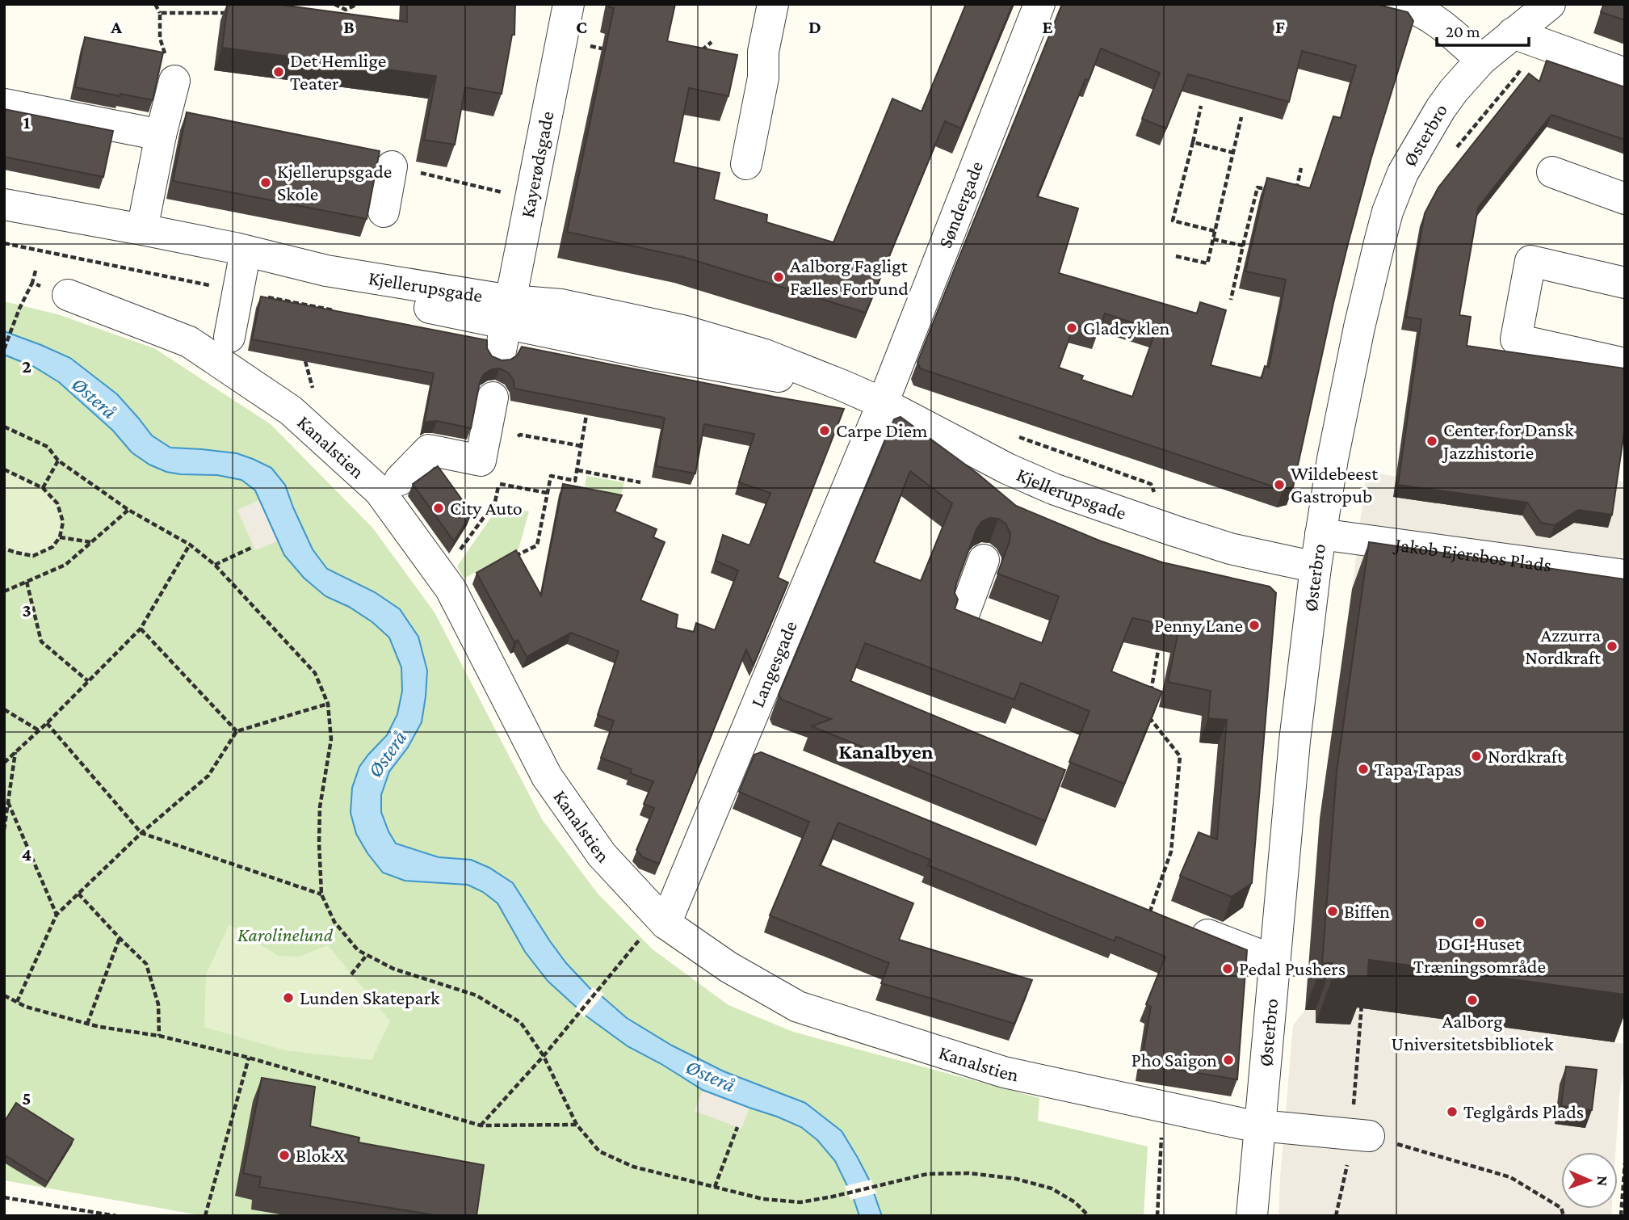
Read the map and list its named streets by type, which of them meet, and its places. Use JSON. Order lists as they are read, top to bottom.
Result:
{
  "streets": {
    "street": [
      "Østerbro",
      "Kayerødsgade",
      "Søndergade",
      "Kjellerupsgade",
      "Kanalstien",
      "Jakob Ejersbos Plads",
      "Langesgade"
    ]
  },
  "crossings": [
    ["Østerbro", "Kjellerupsgade"],
    ["Østerbro", "Kanalstien"],
    ["Østerbro", "Jakob Ejersbos Plads"],
    ["Kayerødsgade", "Kjellerupsgade"],
    ["Søndergade", "Kjellerupsgade"],
    ["Søndergade", "Langesgade"],
    ["Kjellerupsgade", "Langesgade"],
    ["Kanalstien", "Langesgade"]
  ],
  "districts": ["Kanalbyen"],
  "water": ["Østerå"],
  "parks": ["Karolinelund"],
  "places": [
    "Det Hemlige Teater",
    "Kjellerupsgade Skole",
    "Aalborg Fagligt Fælles Forbund",
    "Gladcyklen",
    "Carpe Diem",
    "Center for Dansk Jazzhistorie",
    "Wildebeest Gastropub",
    "City Auto",
    "Penny Lane",
    "Azzurra Nordkraft",
    "Nordkraft",
    "Tapa Tapas",
    "Biffen",
    "DGI-Huset Træningsområde",
    "Pedal Pushers",
    "Lunden Skatepark",
    "Aalborg Universitetsbibliotek",
    "Pho Saigon",
    "Teglgårds Plads",
    "Blok X"
  ],
  "scale_bar": "20 m",
  "north": "right",
  "grid": {
    "columns": [
      "A",
      "B",
      "C",
      "D",
      "E",
      "F"
    ],
    "rows": [
      "1",
      "2",
      "3",
      "4",
      "5"
    ]
  }
}
